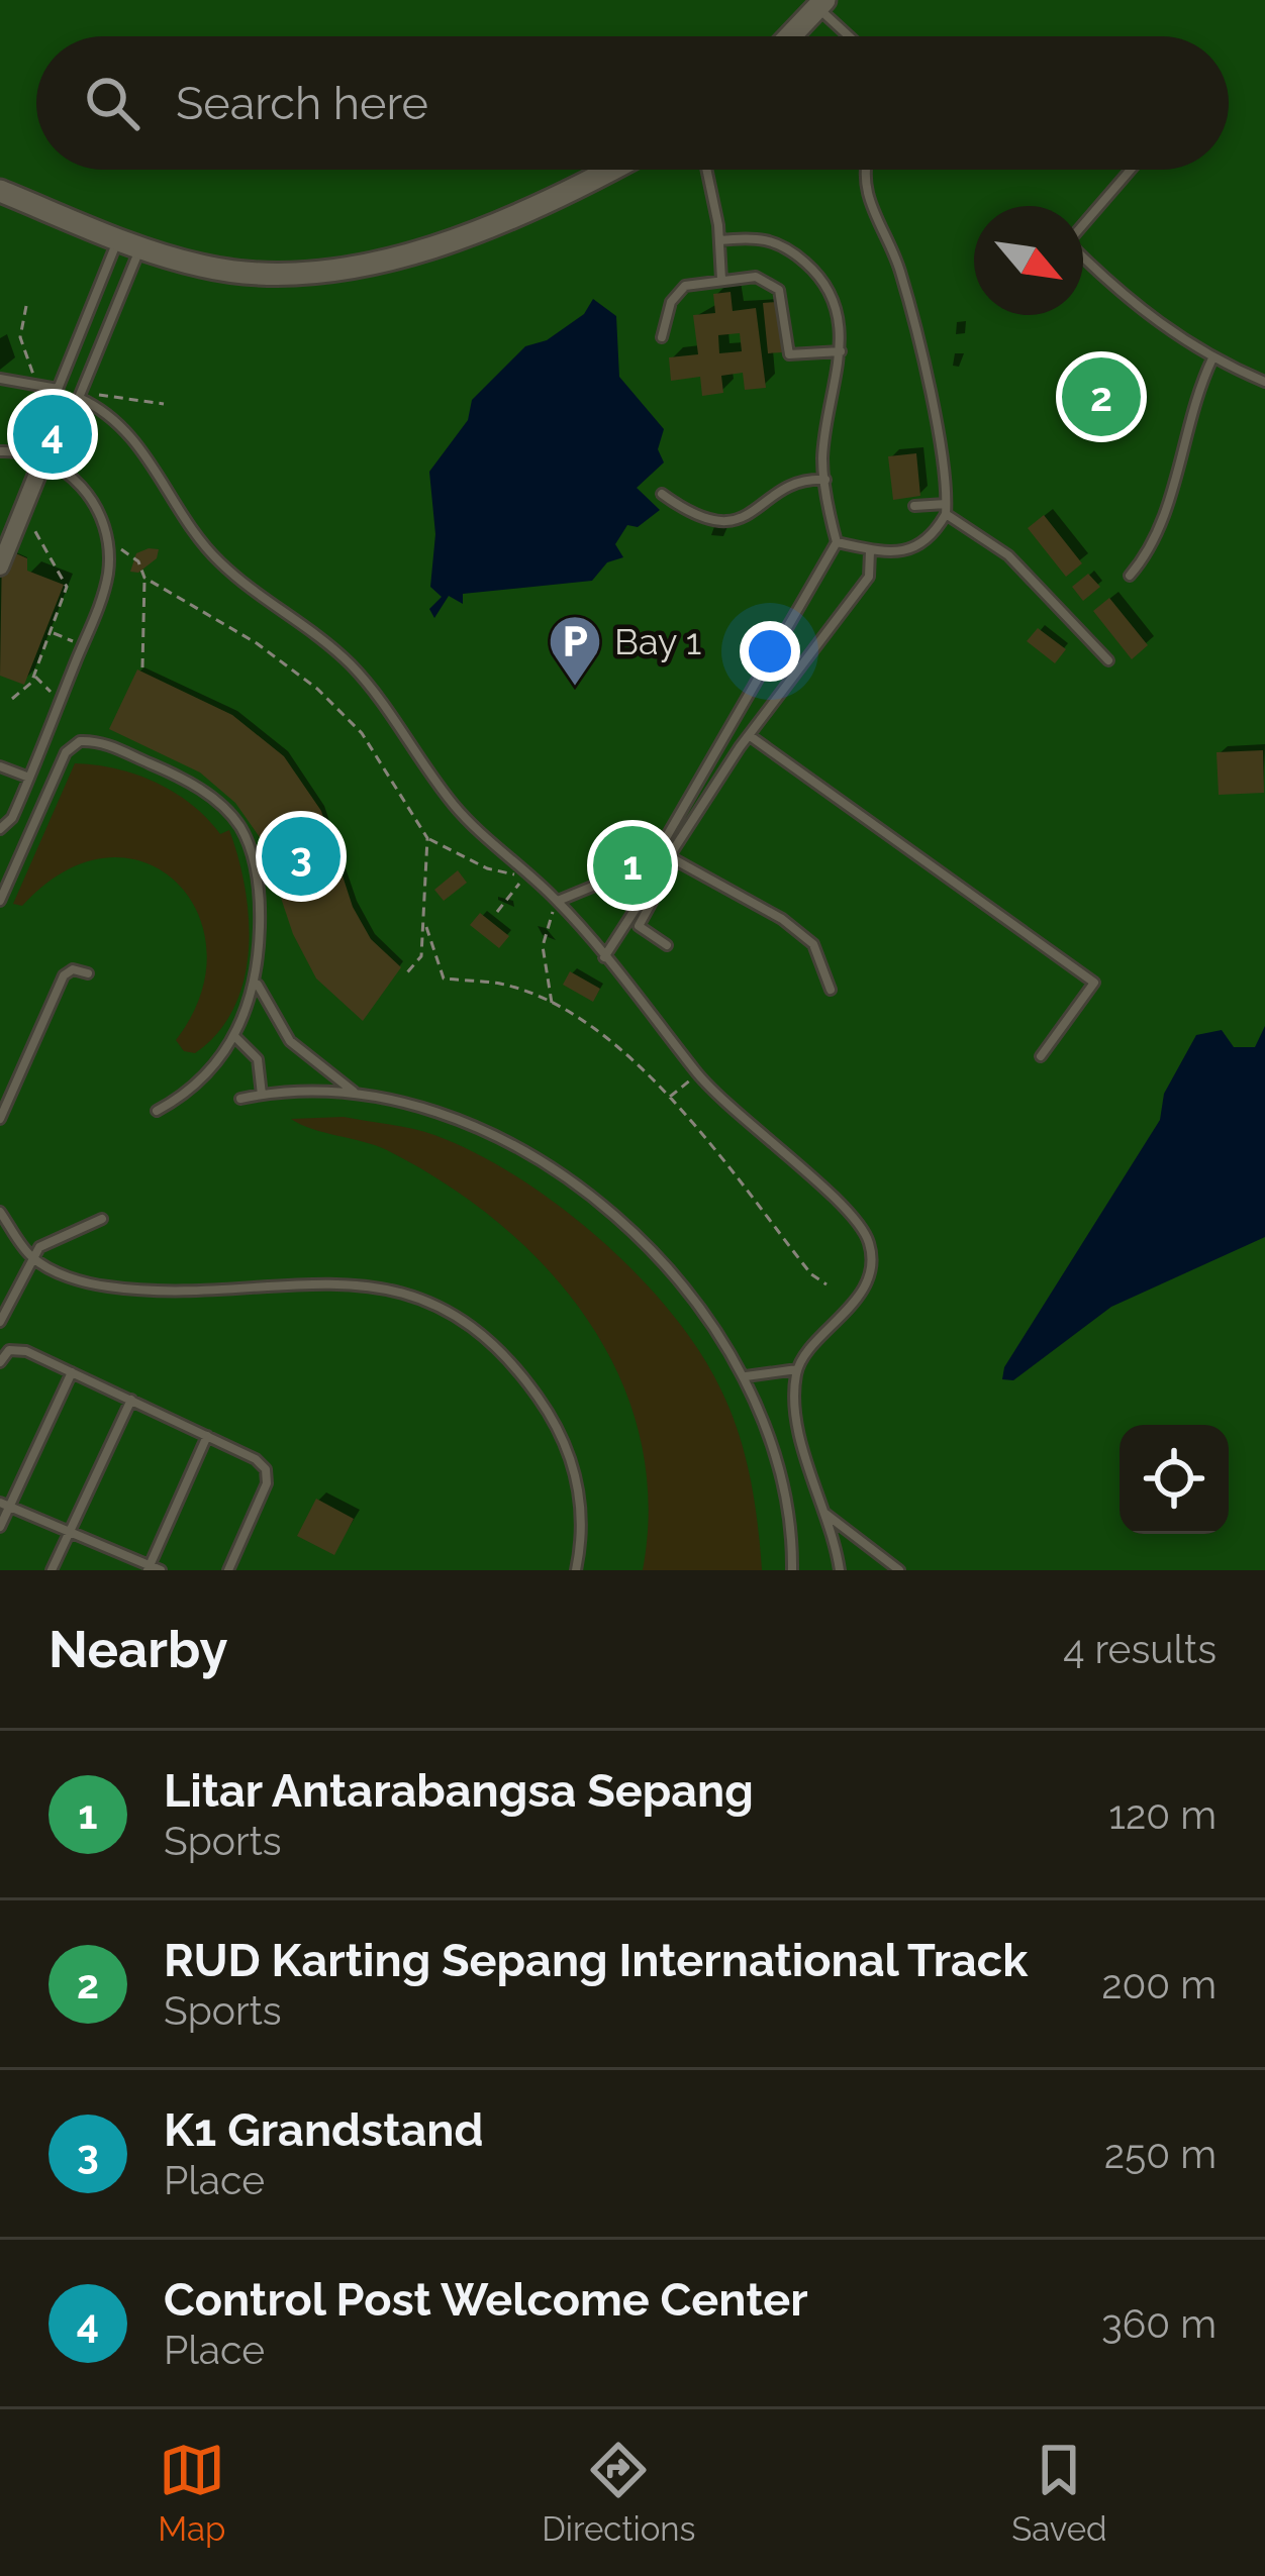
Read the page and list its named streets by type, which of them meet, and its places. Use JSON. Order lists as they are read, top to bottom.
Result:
{
  "places": {
    "parking": ["Bay 1"]
  },
  "north": "bottom right",
  "page": {
    "search": "Search here",
    "pins": [
      "2",
      "4",
      "3",
      "1"
    ],
    "heading": ["Nearby", "4 results"],
    "list": [
      {
        "mark": "1",
        "name": "Litar Antarabangsa Sepang",
        "note": "Sports",
        "value": "120 m"
      },
      {
        "mark": "2",
        "name": "RUD Karting Sepang International Track",
        "note": "Sports",
        "value": "200 m"
      },
      {
        "mark": "3",
        "name": "K1 Grandstand",
        "note": "Place",
        "value": "250 m"
      },
      {
        "mark": "4",
        "name": "Control Post Welcome Center",
        "note": "Place",
        "value": "360 m"
      }
    ],
    "nav": ["Map", "Directions", "Saved"]
  }
}
